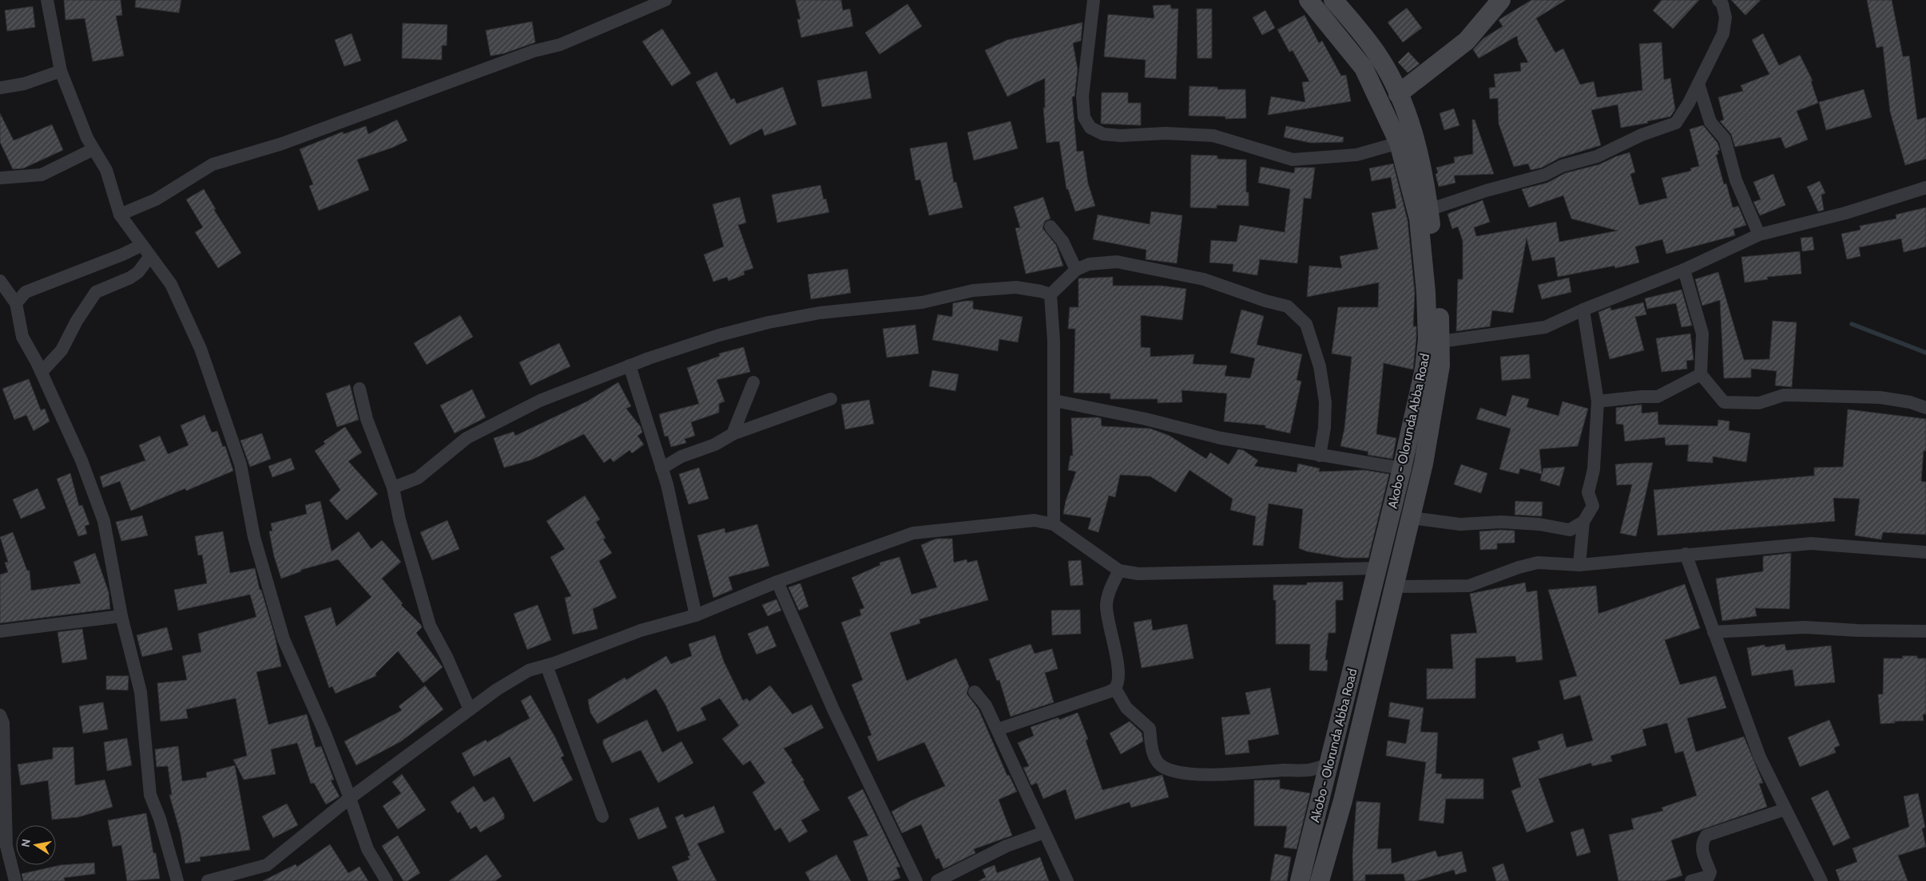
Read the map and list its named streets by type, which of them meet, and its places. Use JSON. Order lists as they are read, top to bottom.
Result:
{
  "streets": {
    "main road": ["Akobo - Olorunda Abba Road"]
  },
  "north": "left"
}
